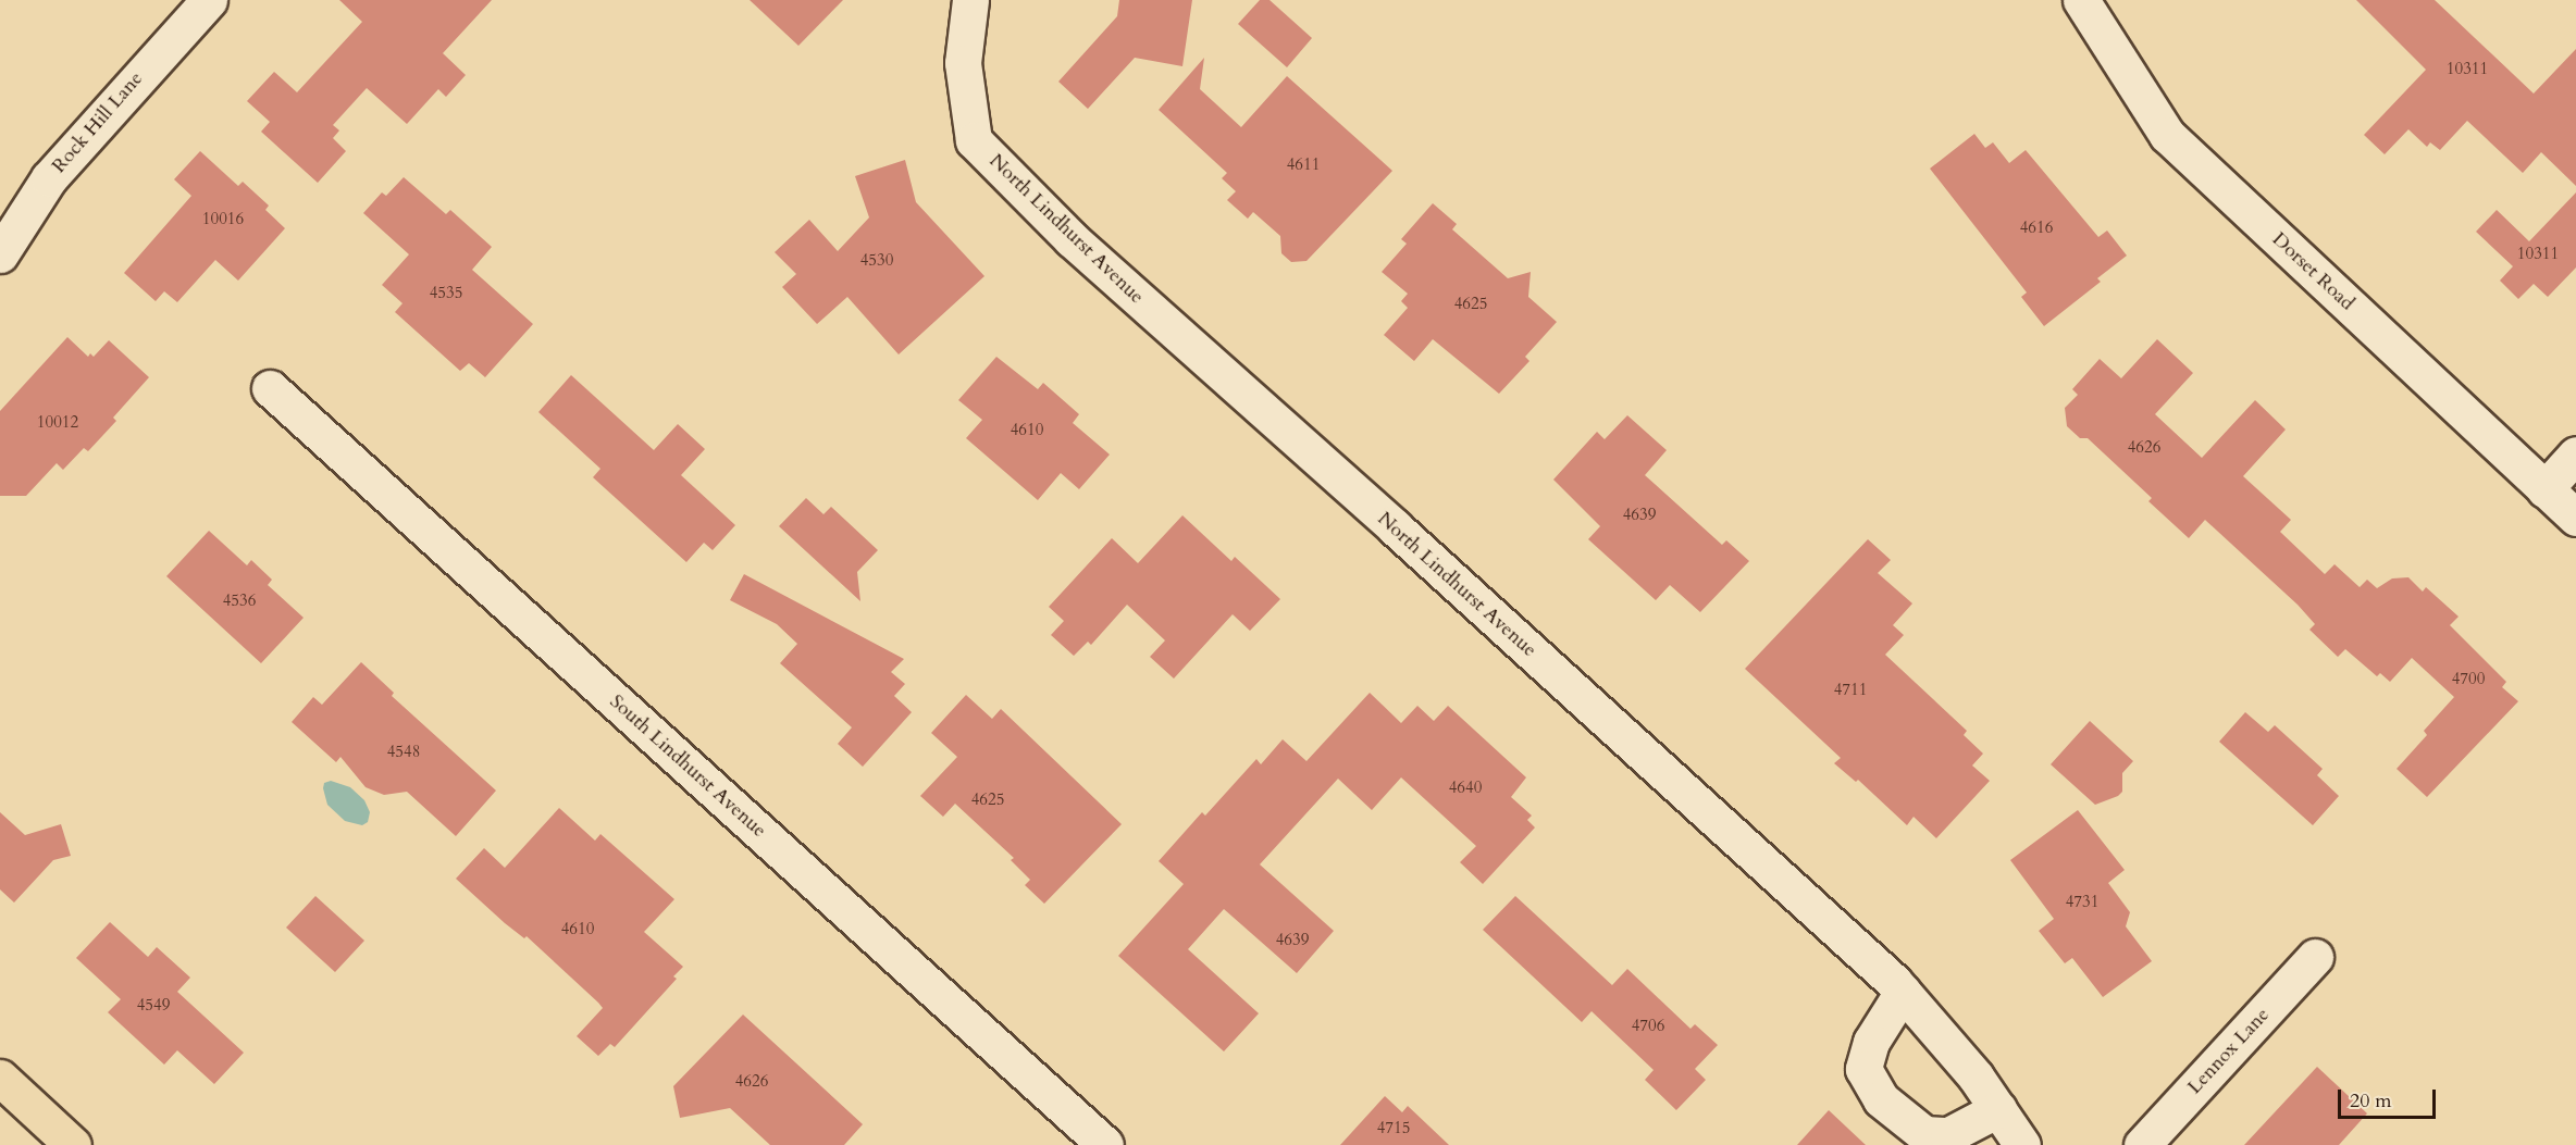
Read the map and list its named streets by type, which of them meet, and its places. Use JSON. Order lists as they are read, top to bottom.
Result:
{
  "streets": {
    "street": [
      "Rock Hill Lane",
      "North Lindhurst Avenue",
      "Dorset Road",
      "South Lindhurst Avenue",
      "Lennox Lane"
    ]
  },
  "house_numbers": [
    "10311",
    "4611",
    "10016",
    "4616",
    "10311",
    "4530",
    "4535",
    "4625",
    "10012",
    "4610",
    "4626",
    "4639",
    "4536",
    "4700",
    "4711",
    "4548",
    "4640",
    "4625",
    "4731",
    "4610",
    "4639",
    "4549",
    "4706",
    "4626",
    "4715"
  ],
  "scale_bar": "20 m"
}
